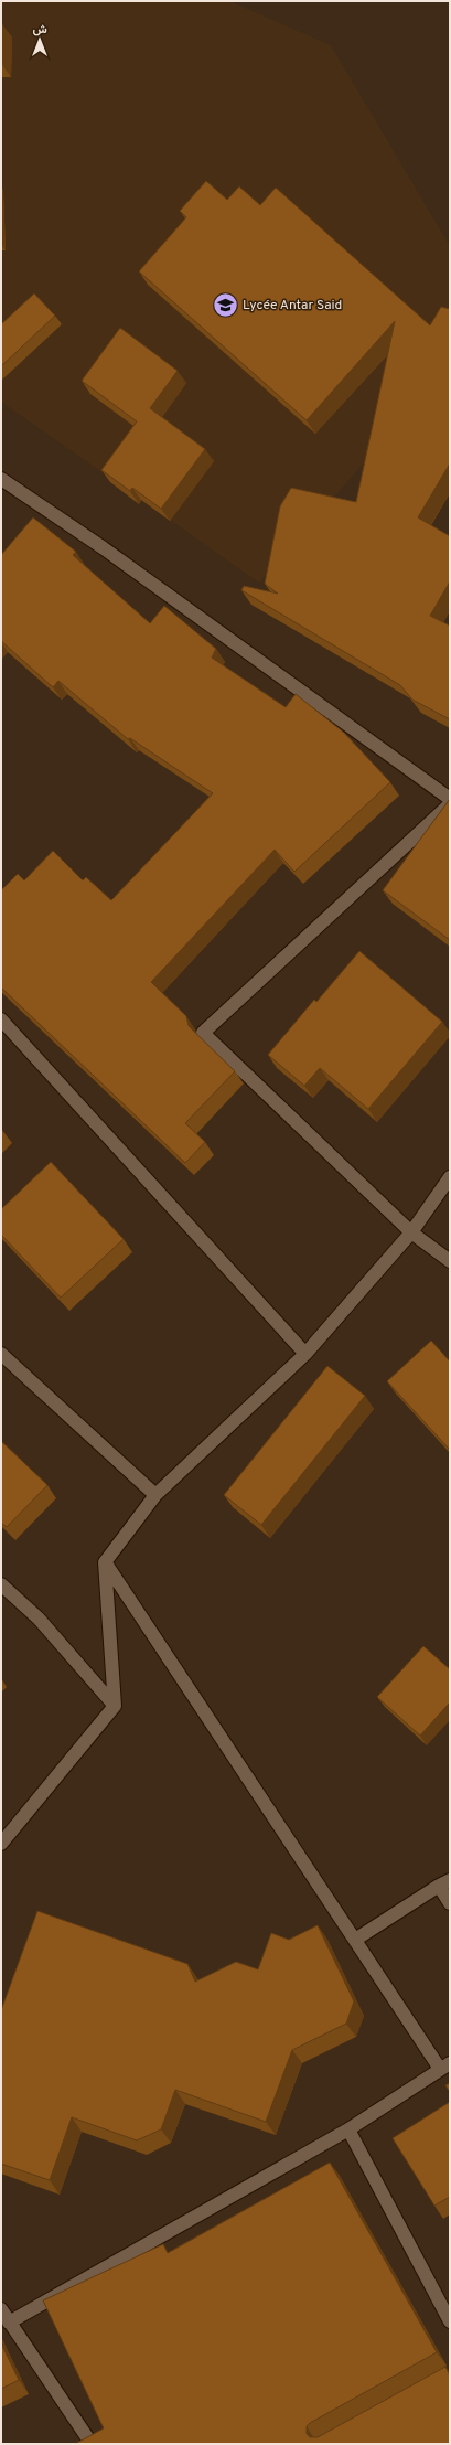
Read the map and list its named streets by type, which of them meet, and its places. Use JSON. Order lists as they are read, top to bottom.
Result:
{
  "places": {
    "school or university": ["Lycée Antar Said"]
  },
  "north": "top"
}
